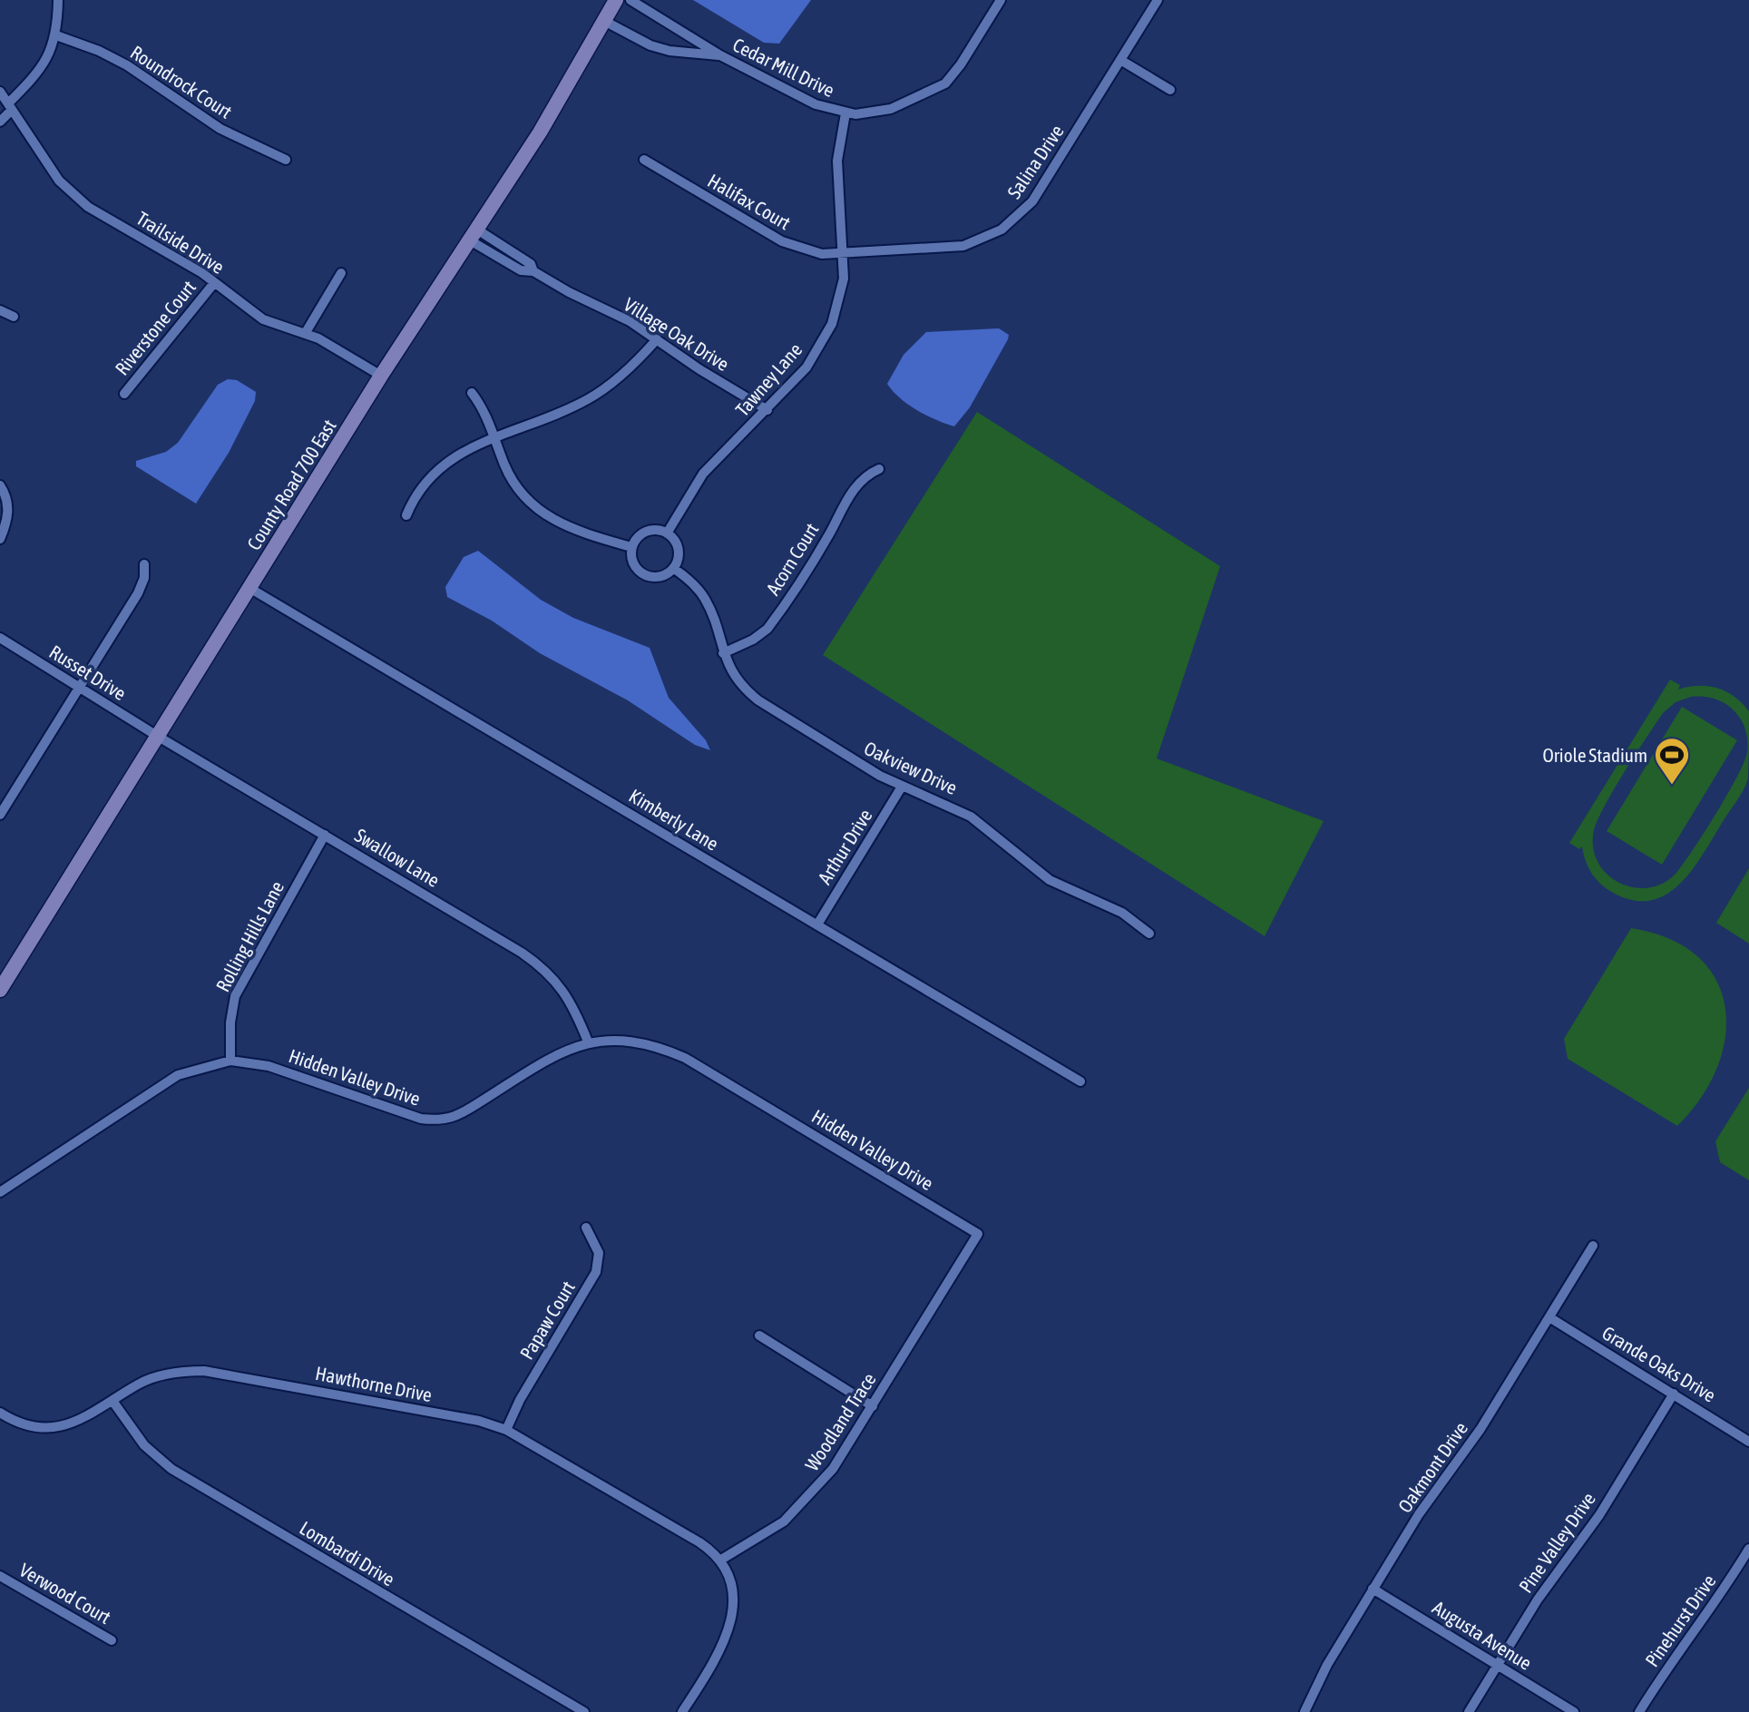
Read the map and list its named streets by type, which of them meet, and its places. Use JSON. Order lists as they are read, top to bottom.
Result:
{
  "streets": {
    "main road": ["County Road 700 East"],
    "street": [
      "Cedar Mill Drive",
      "Roundrock Court",
      "Salina Drive",
      "Halifax Court",
      "Trailside Drive",
      "Riverstone Court",
      "Village Oak Drive",
      "Tawney Lane",
      "Acorn Court",
      "Russet Drive",
      "Oakview Drive",
      "Kimberly Lane",
      "Arthur Drive",
      "Swallow Lane",
      "Rolling Hills Lane",
      "Hidden Valley Drive",
      "Papaw Court",
      "Grande Oaks Drive",
      "Hawthorne Drive",
      "Woodland Trace",
      "Oakmont Drive",
      "Pine Valley Drive",
      "Lombardi Drive",
      "Verwood Court",
      "Pinehurst Drive",
      "Augusta Avenue"
    ]
  },
  "crossings": [
    ["Cedar Mill Drive", "Tawney Lane"],
    ["Salina Drive", "Halifax Court"],
    ["Salina Drive", "Tawney Lane"],
    ["Halifax Court", "Tawney Lane"],
    ["Trailside Drive", "Riverstone Court"],
    ["Trailside Drive", "County Road 700 East"],
    ["Village Oak Drive", "Tawney Lane"],
    ["Village Oak Drive", "County Road 700 East"],
    ["Tawney Lane", "Oakview Drive"],
    ["County Road 700 East", "Russet Drive"],
    ["County Road 700 East", "Kimberly Lane"],
    ["County Road 700 East", "Swallow Lane"],
    ["Acorn Court", "Oakview Drive"],
    ["Russet Drive", "Swallow Lane"],
    ["Oakview Drive", "Arthur Drive"],
    ["Kimberly Lane", "Arthur Drive"],
    ["Swallow Lane", "Rolling Hills Lane"],
    ["Swallow Lane", "Hidden Valley Drive"],
    ["Rolling Hills Lane", "Hidden Valley Drive"],
    ["Hidden Valley Drive", "Woodland Trace"],
    ["Papaw Court", "Hawthorne Drive"],
    ["Grande Oaks Drive", "Oakmont Drive"],
    ["Grande Oaks Drive", "Pine Valley Drive"],
    ["Hawthorne Drive", "Woodland Trace"],
    ["Hawthorne Drive", "Lombardi Drive"],
    ["Oakmont Drive", "Augusta Avenue"],
    ["Pine Valley Drive", "Augusta Avenue"]
  ],
  "places": {
    "sports": ["Oriole Stadium"]
  }
}
